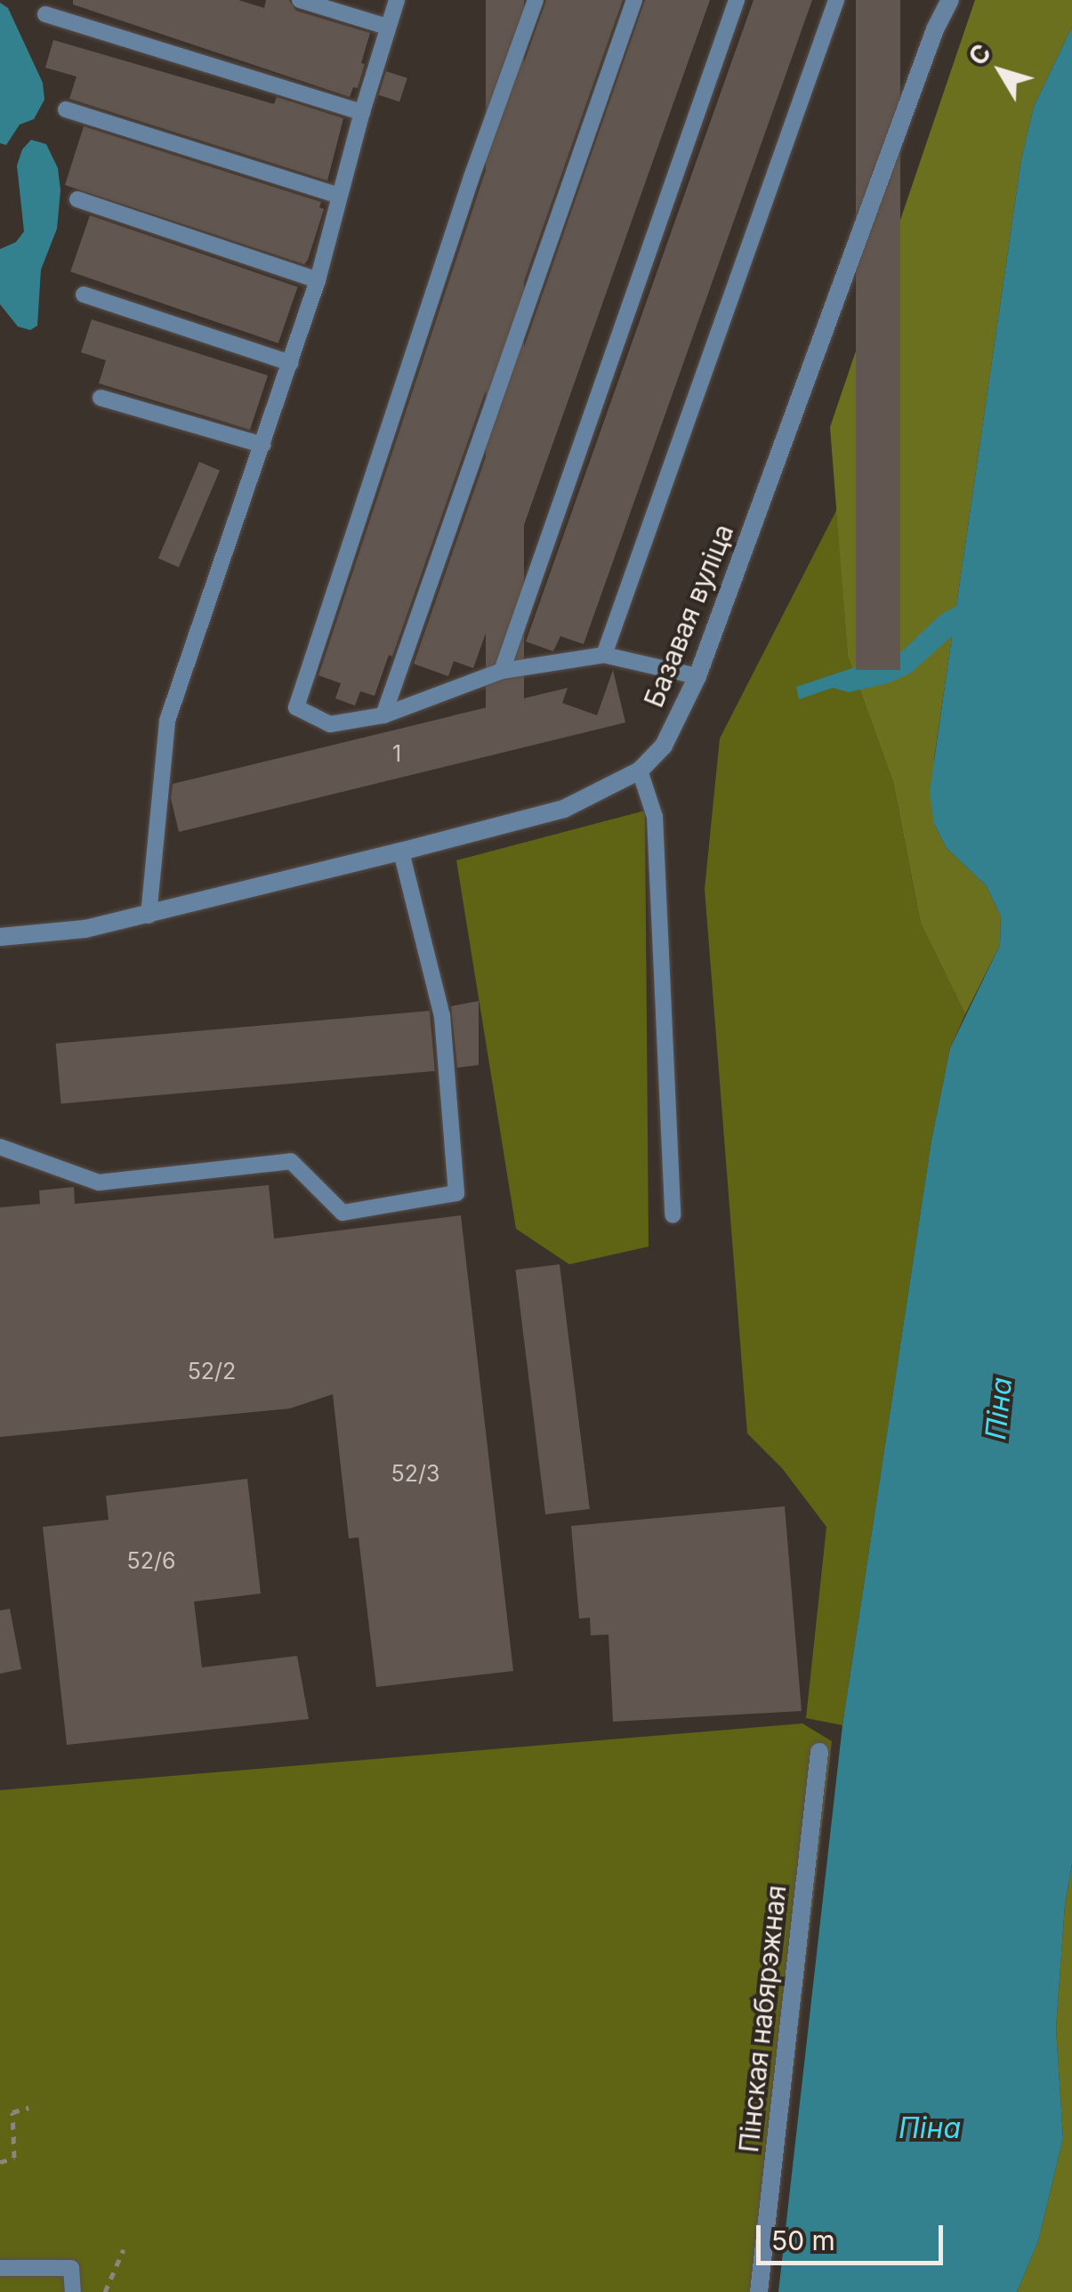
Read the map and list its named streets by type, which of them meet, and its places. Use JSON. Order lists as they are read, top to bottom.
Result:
{
  "streets": {
    "street": ["Базавая вуліца", "Пінская набярэжная"]
  },
  "water": ["Піна"],
  "house_numbers": [
    "1",
    "52/2",
    "52/3",
    "52/6"
  ],
  "scale_bar": "50 m",
  "north": "top left"
}
